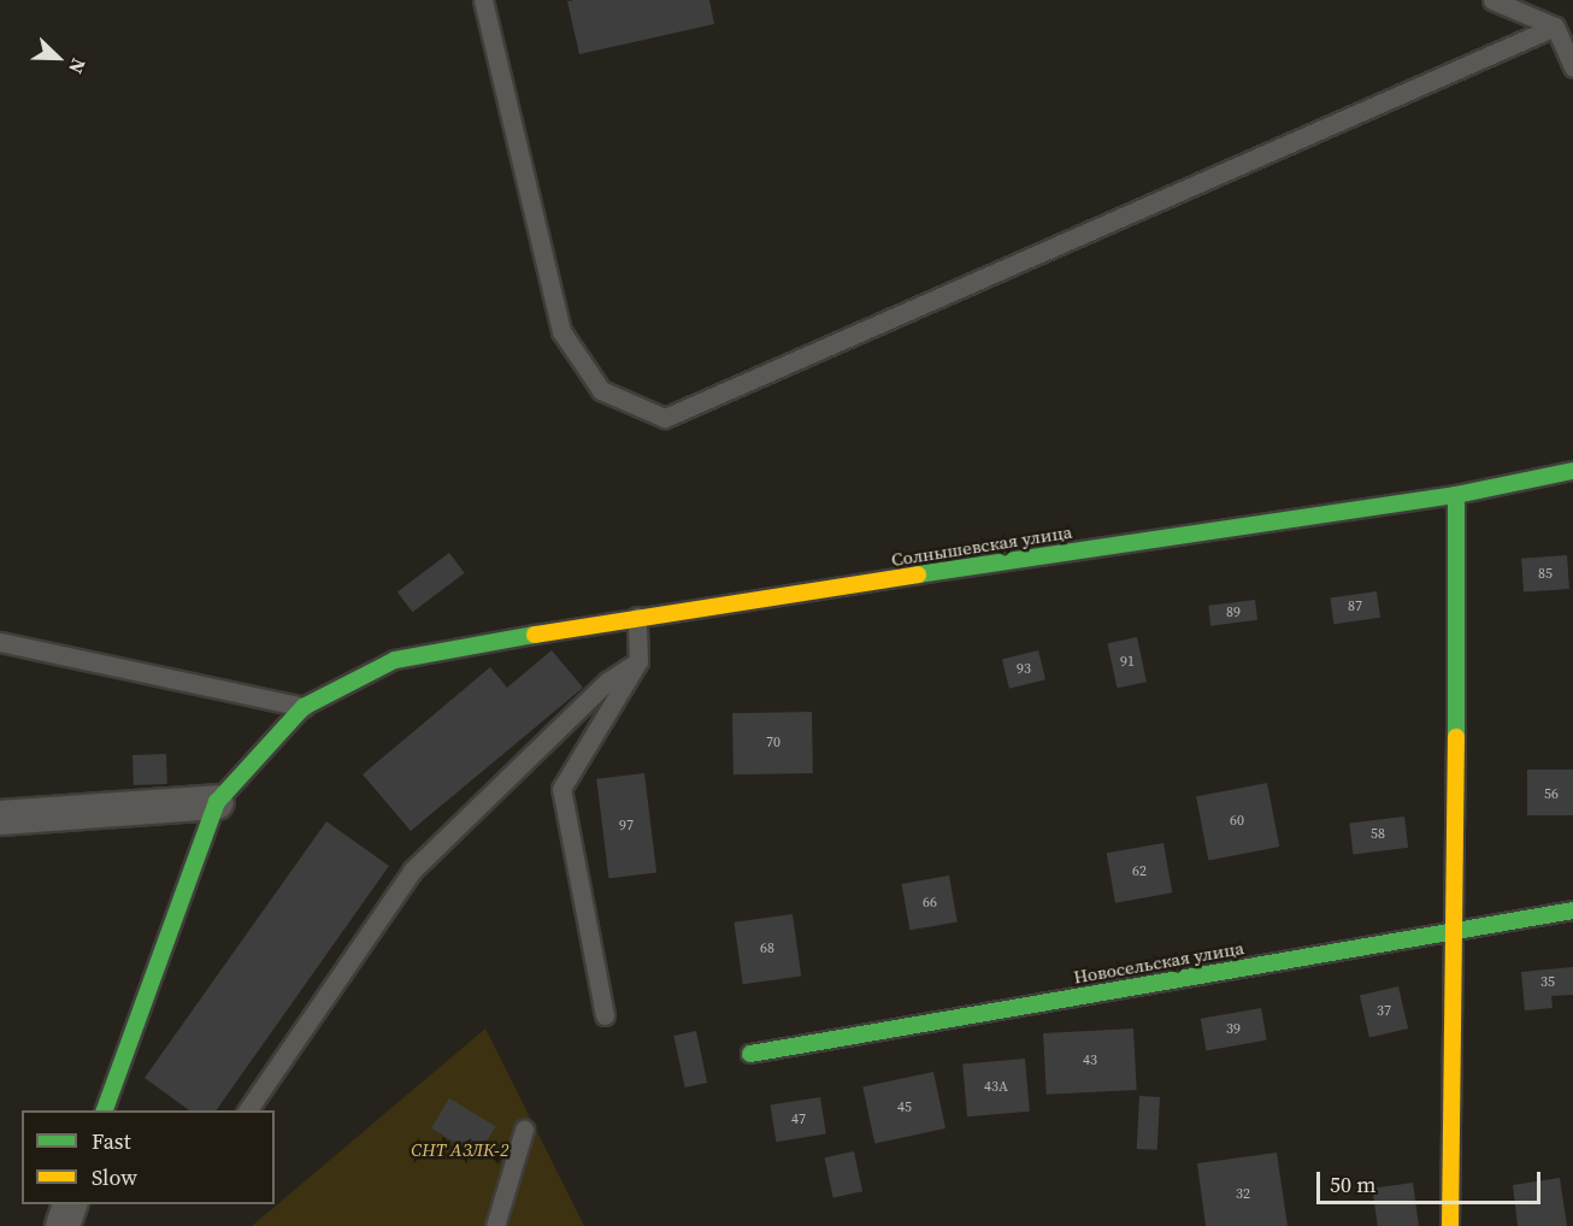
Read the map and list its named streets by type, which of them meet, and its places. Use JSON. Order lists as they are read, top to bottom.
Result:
{
  "streets": {
    "street": ["Солнышевская улица", "Новосельская улица"]
  },
  "parks": ["СНТ АЗЛК-2"],
  "house_numbers": [
    "85",
    "87",
    "89",
    "91",
    "93",
    "70",
    "56",
    "60",
    "97",
    "58",
    "62",
    "66",
    "68",
    "35",
    "37",
    "39",
    "43",
    "43А",
    "45",
    "47",
    "32"
  ],
  "legend": ["Fast", "Slow"],
  "scale_bar": "50 m",
  "north": "bottom right"
}
